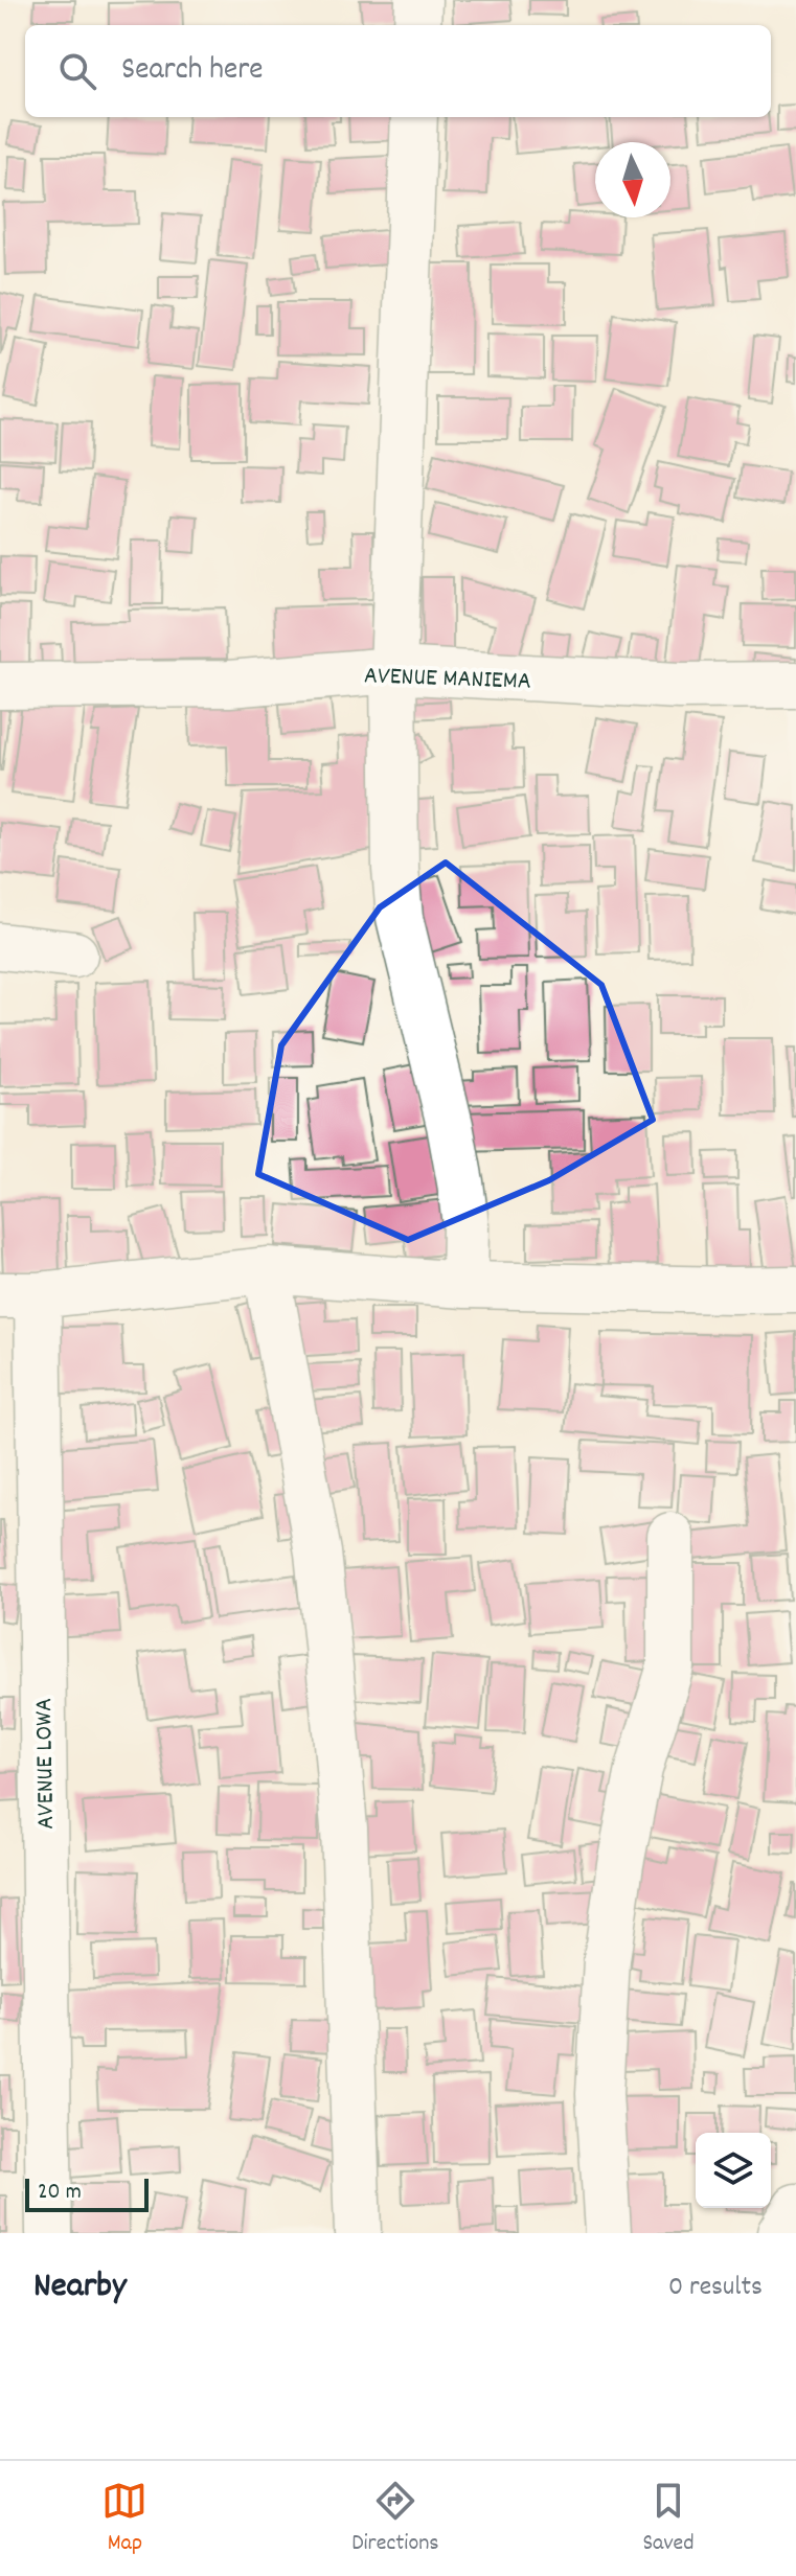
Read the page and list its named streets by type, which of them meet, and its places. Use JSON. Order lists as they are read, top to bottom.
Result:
{
  "streets": {
    "street": ["AVENUE MANIEMA", "AVENUE LOWA"]
  },
  "scale_bar": "20 m",
  "north": "bottom",
  "page": {
    "search": "Search here",
    "scale": "20 m",
    "heading": ["Nearby", "0 results"],
    "nav": ["Map", "Directions", "Saved"]
  }
}
